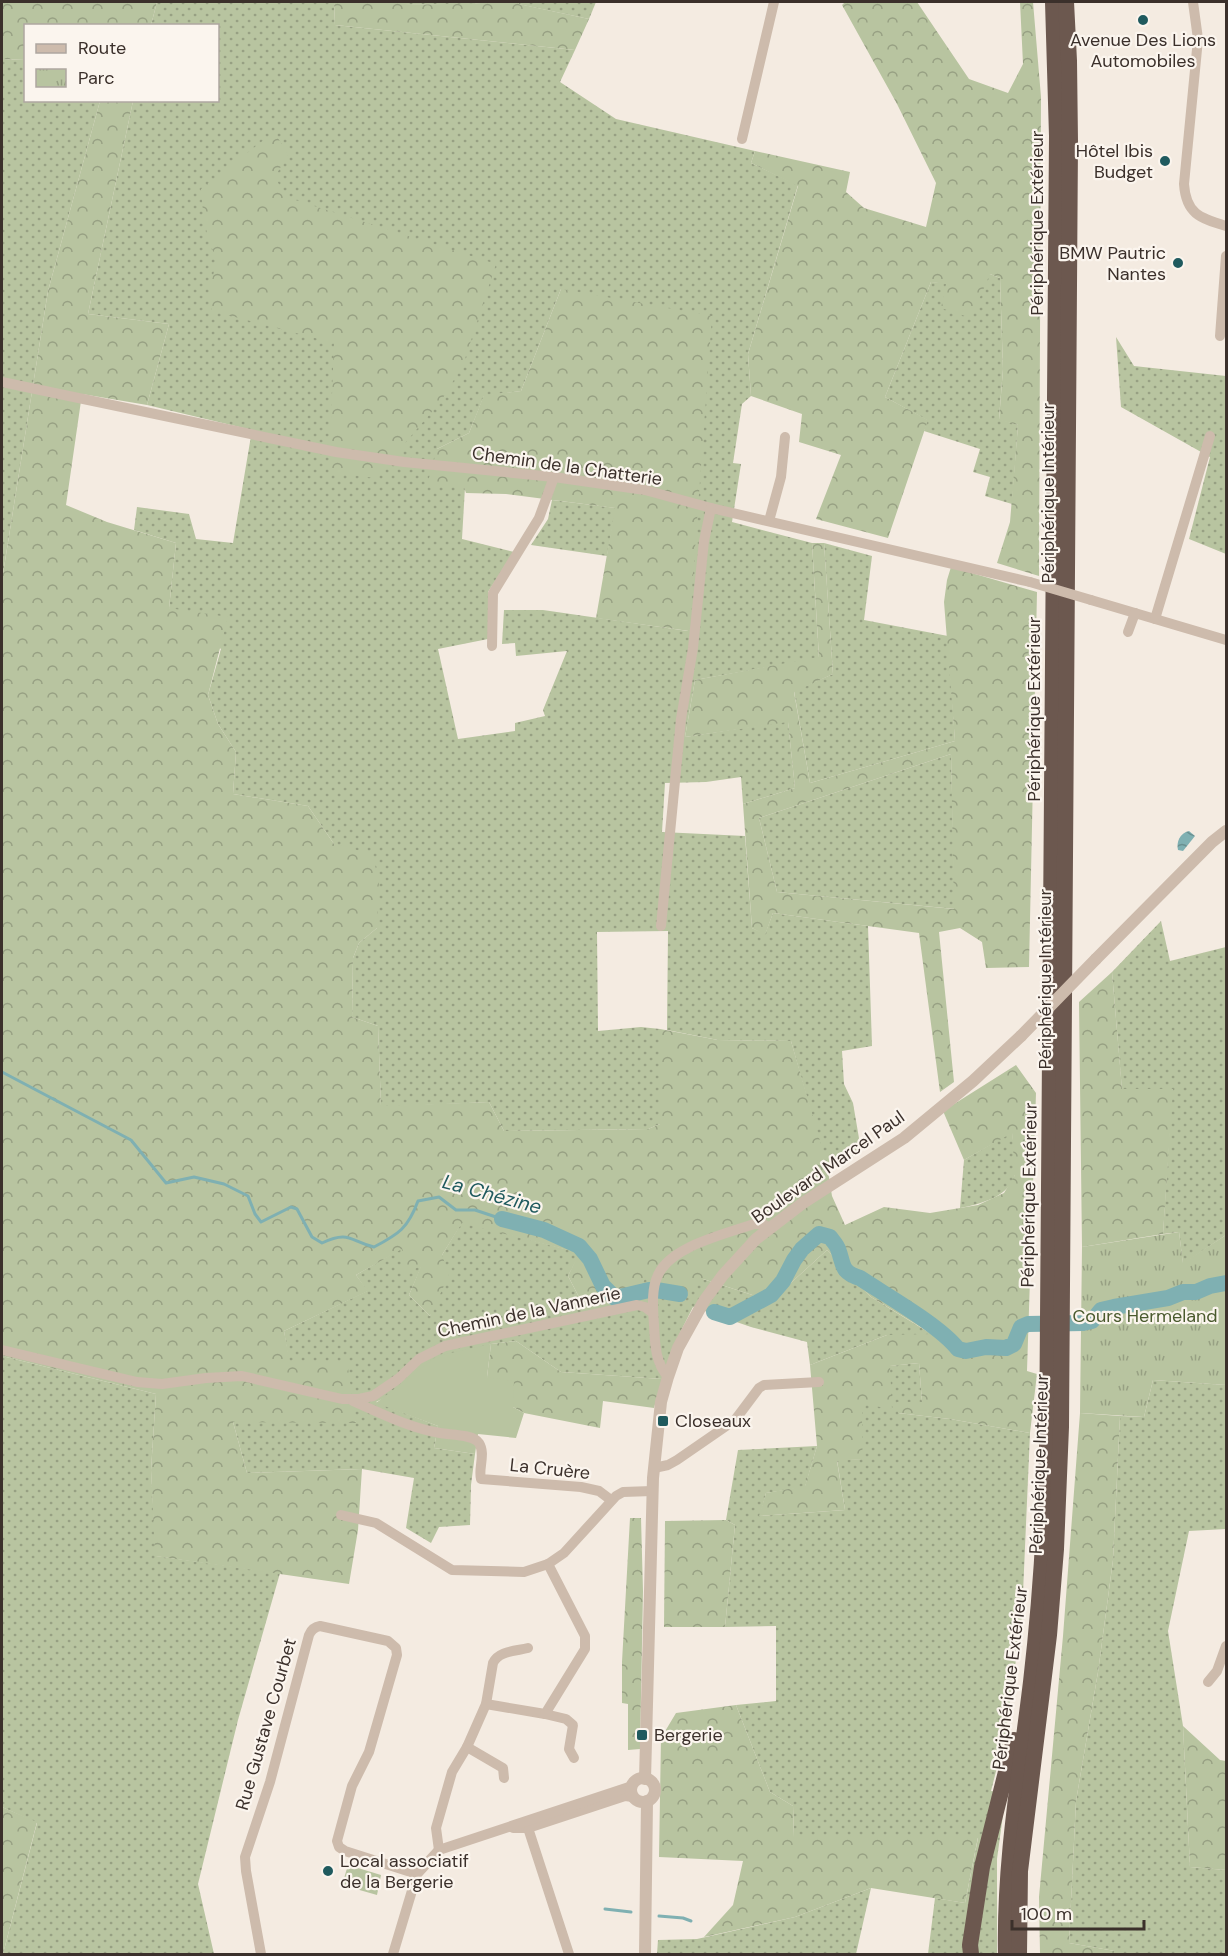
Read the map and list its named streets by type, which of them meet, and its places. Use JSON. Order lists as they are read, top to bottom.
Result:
{
  "streets": {
    "highway": ["Périphérique Extérieur", "Périphérique Intérieur"],
    "street": [
      "Chemin de la Chatterie",
      "Boulevard Marcel Paul",
      "Chemin de la Vannerie",
      "La Cruère",
      "Rue Gustave Courbet"
    ]
  },
  "crossings": [
    ["Périphérique Extérieur", "Périphérique Intérieur"],
    ["Chemin de la Vannerie", "La Cruère"]
  ],
  "water": ["La Chézine"],
  "parks": ["Cours Hermeland"],
  "places": {
    "other": [
      "Avenue Des Lions Automobiles",
      "Hôtel Ibis Budget",
      "BMW Pautric Nantes",
      "Local associatif de la Bergerie"
    ],
    "transit": ["Closeaux", "Bergerie"]
  },
  "legend": ["Route", "Parc"],
  "scale_bar": "100 m"
}
